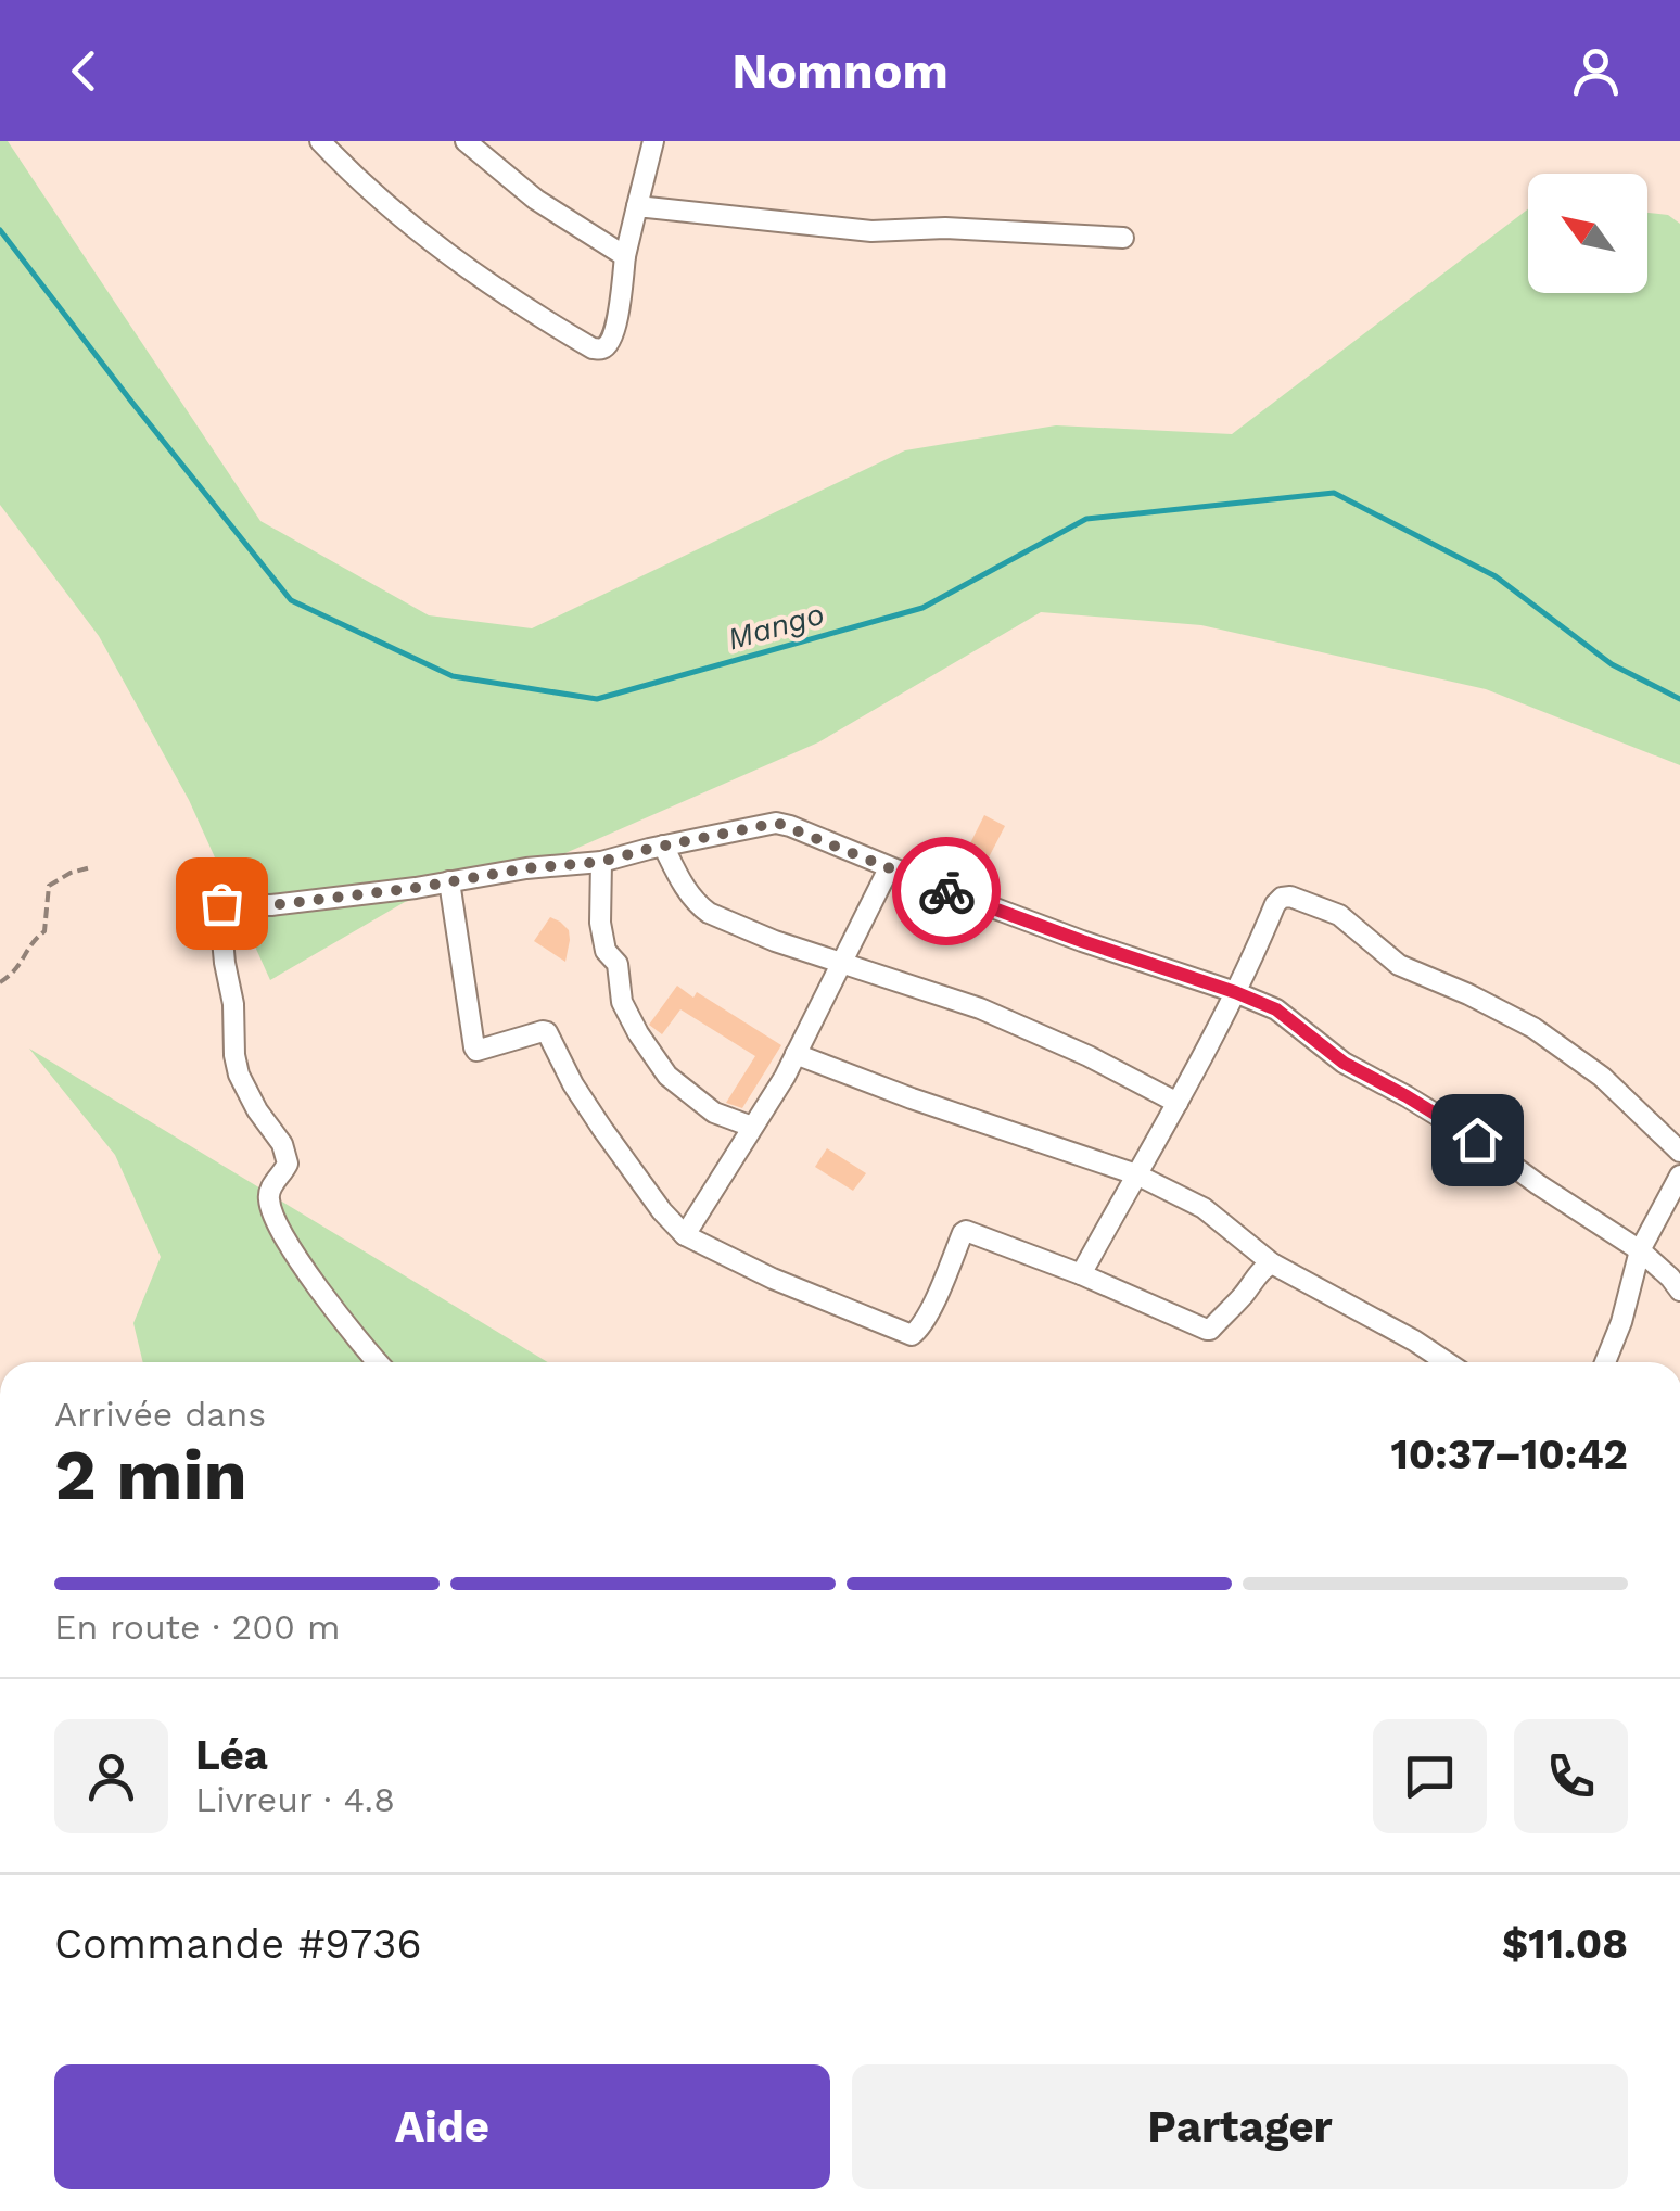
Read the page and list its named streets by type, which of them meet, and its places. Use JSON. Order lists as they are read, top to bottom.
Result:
{
  "water": ["Mango"],
  "north": "top left",
  "page": {
    "header": "Nomnom",
    "heading": ["2 min", "Arrivée dans", "10:37–10:42"],
    "panel": [
      "Léa",
      "Livreur · 4.8",
      "Commande #9736",
      "$11.08"
    ],
    "bar": "En route · 200 m",
    "buttons": ["Aide", "Partager"]
  }
}
